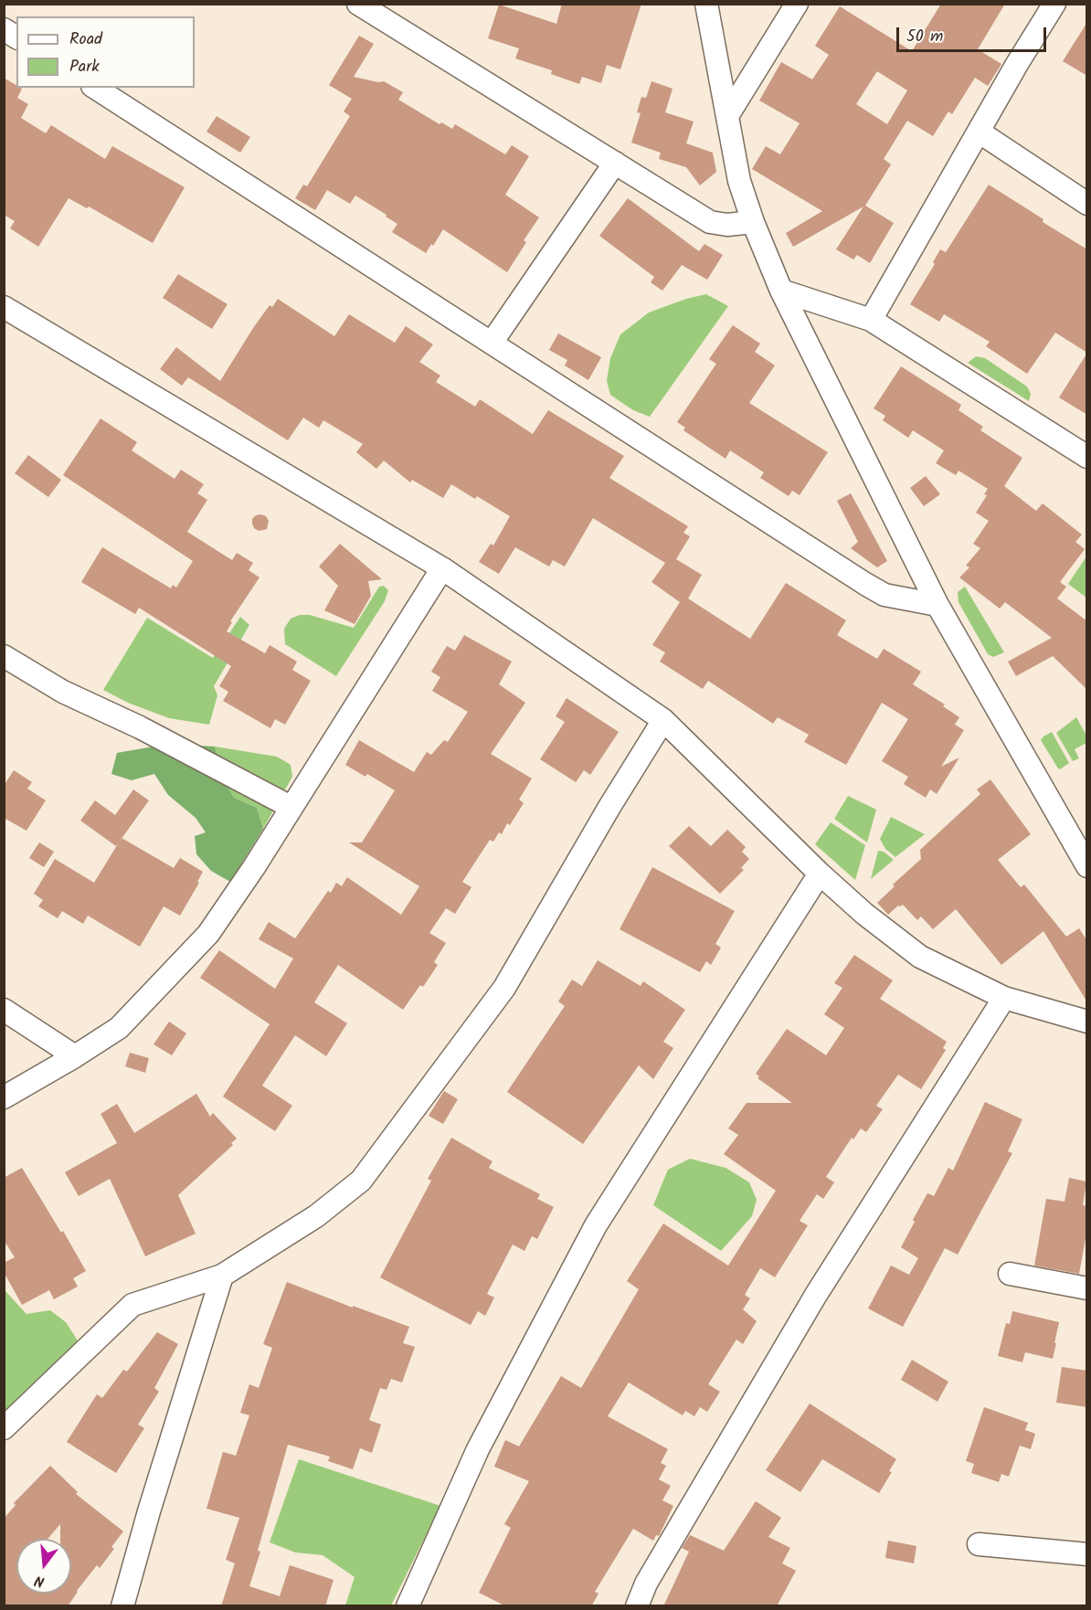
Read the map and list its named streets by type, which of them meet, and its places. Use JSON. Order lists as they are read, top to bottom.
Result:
{
  "legend": ["Road", "Park"],
  "scale_bar": "50 m",
  "north": "bottom"
}
